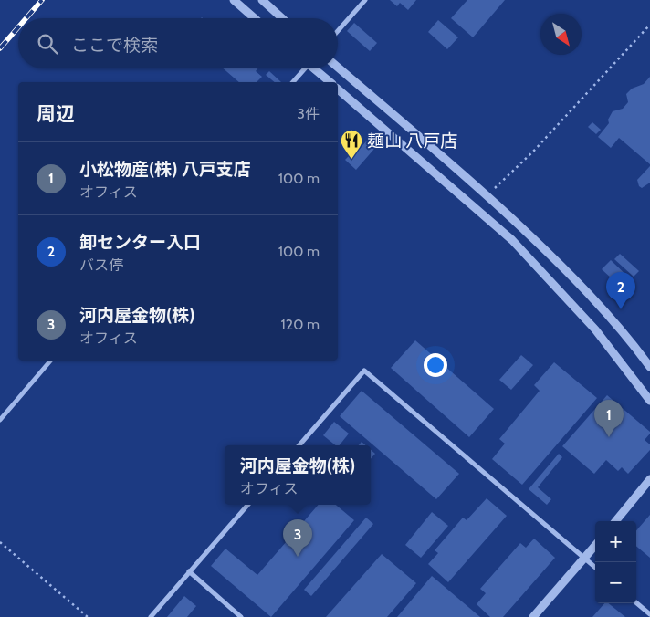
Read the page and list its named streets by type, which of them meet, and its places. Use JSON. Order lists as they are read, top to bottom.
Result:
{
  "places": {
    "restaurant": ["麺山 八戸店"]
  },
  "north": "bottom right",
  "page": {
    "search": "ここで検索",
    "heading": ["周辺", "3件"],
    "list": [
      {
        "mark": "1",
        "name": "小松物産(株) 八戸支店",
        "note": "オフィス",
        "value": "100 m"
      },
      {
        "mark": "2",
        "name": "卸センター入口",
        "note": "バス停",
        "value": "100 m"
      },
      {
        "mark": "3",
        "name": "河内屋金物(株)",
        "note": "オフィス",
        "value": "120 m"
      }
    ],
    "pins": ["2", "1", "3"],
    "popup": ["河内屋金物(株)", "オフィス"],
    "map_buttons": ["+", "−"]
  }
}
